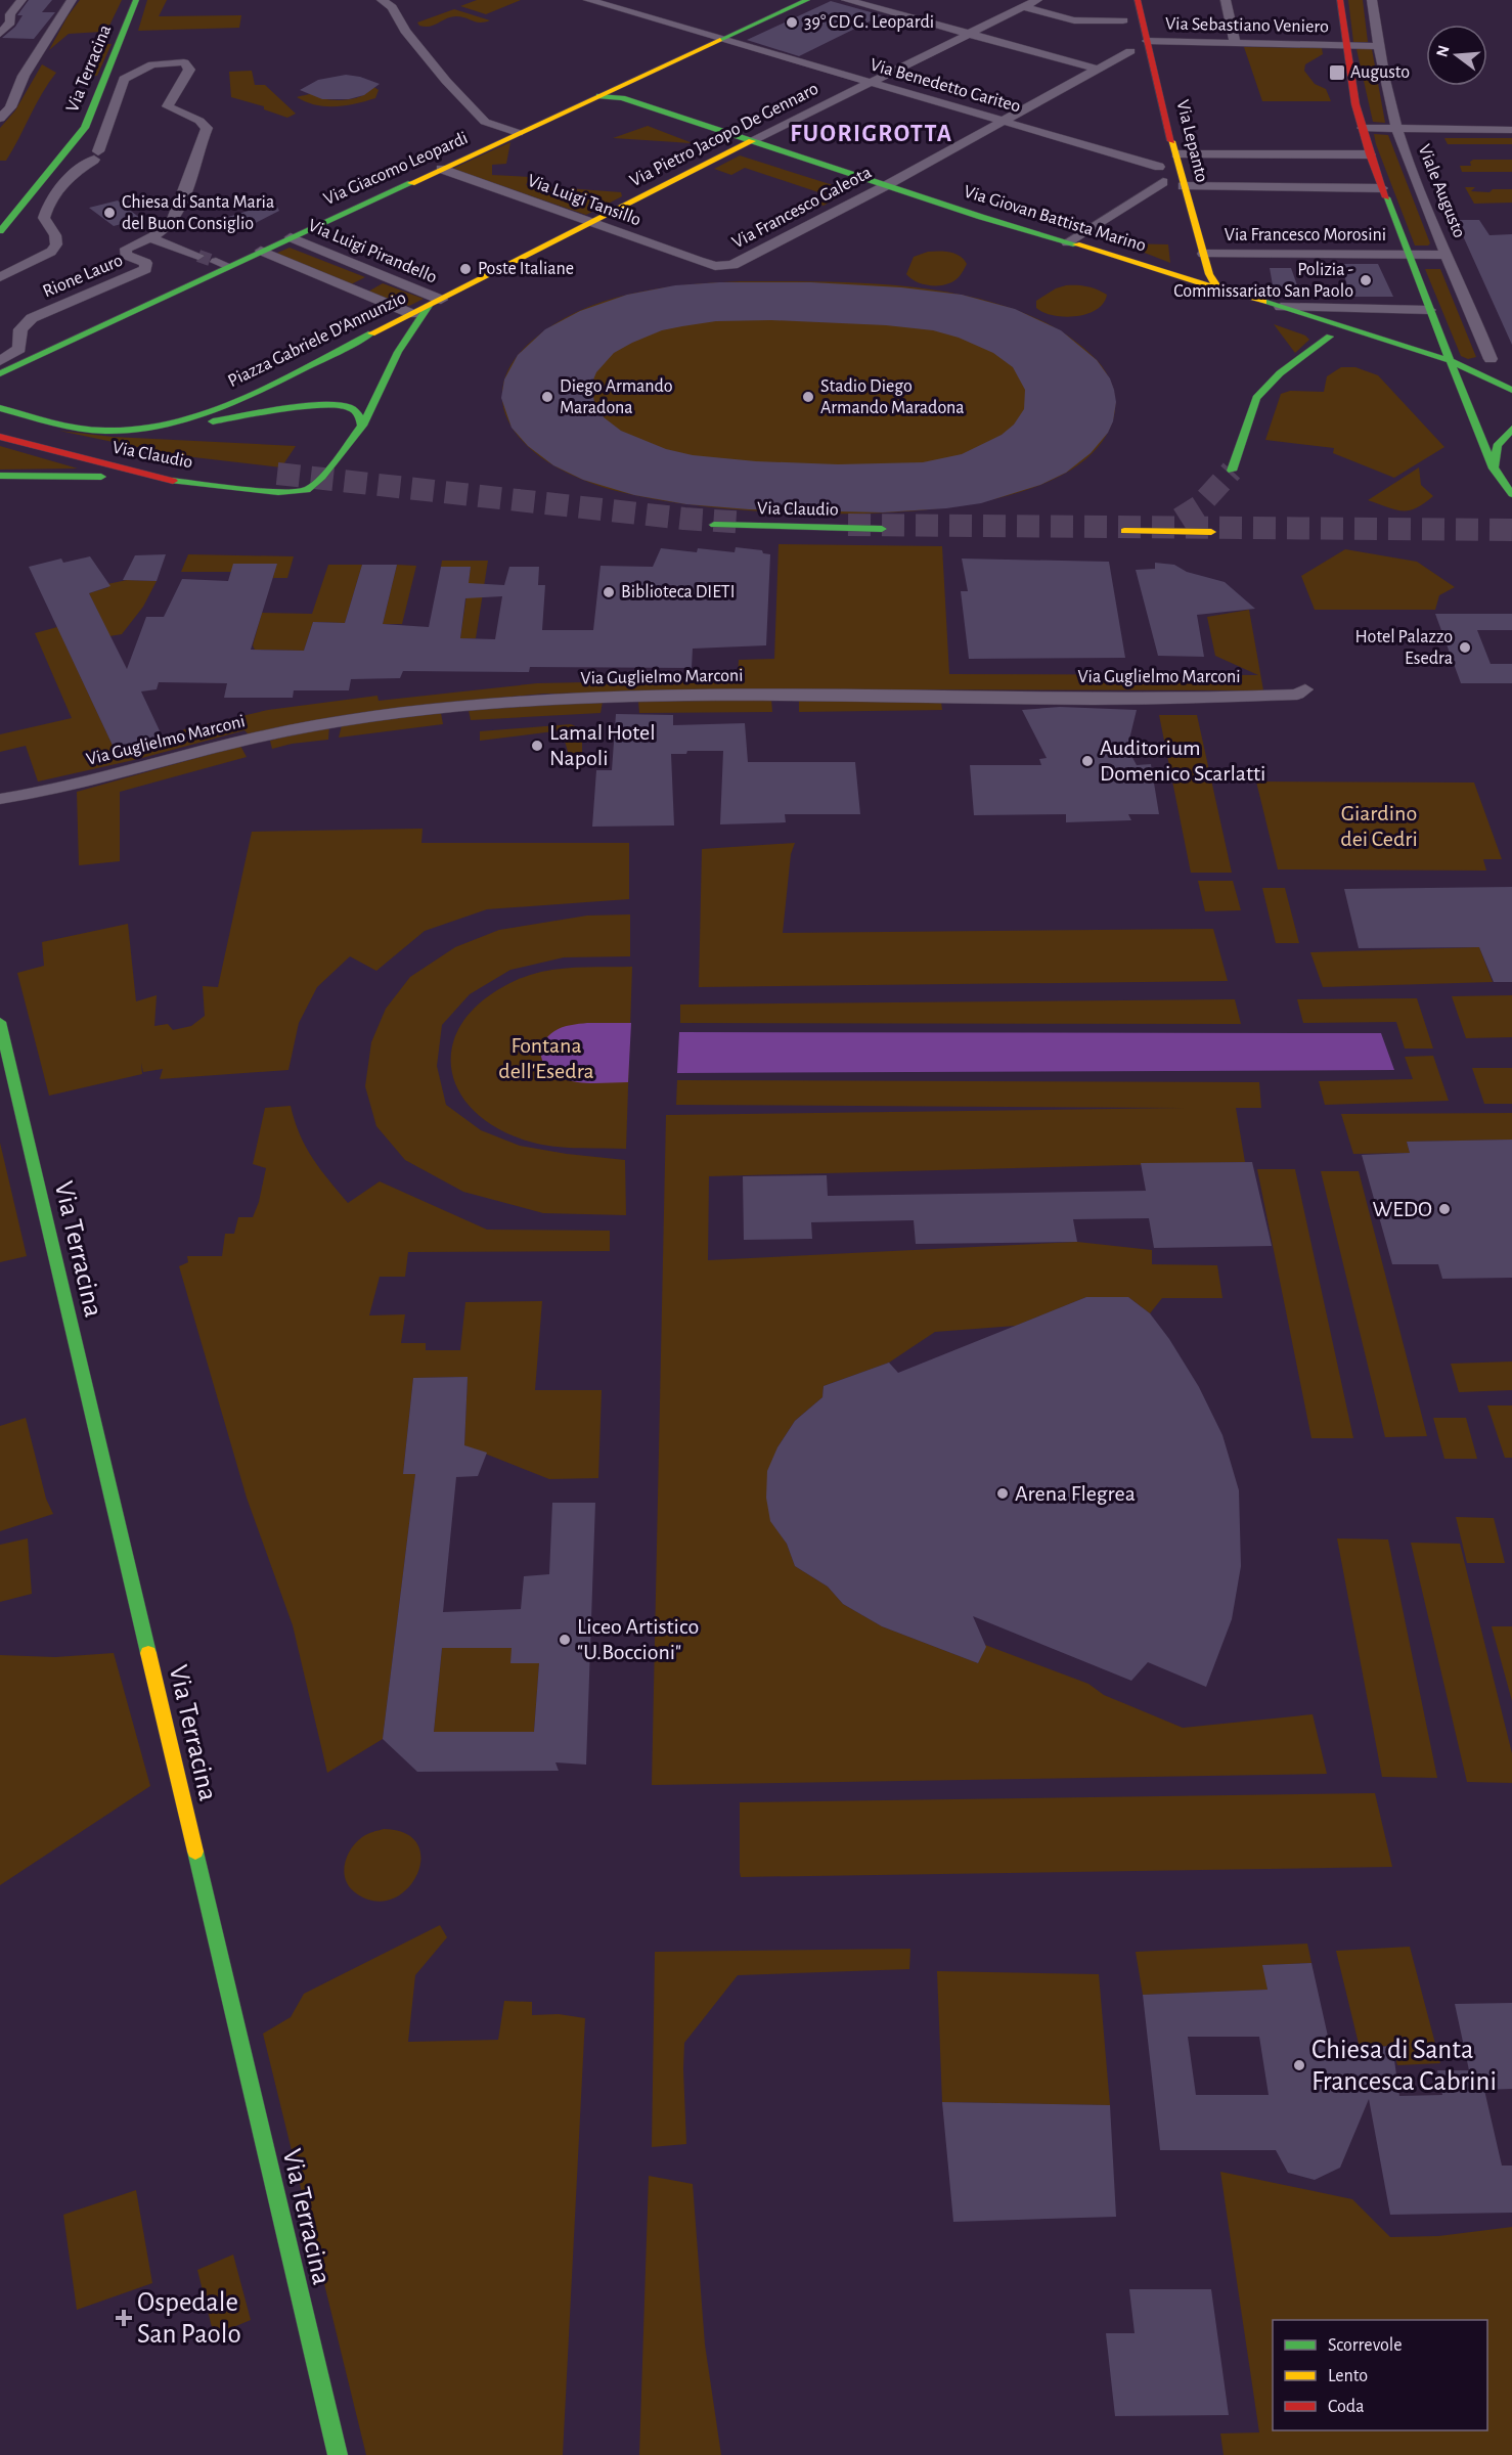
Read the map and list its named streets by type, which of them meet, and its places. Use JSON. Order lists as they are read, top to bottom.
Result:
{
  "streets": {
    "main road": [
      "Via Terracina",
      "Via Pietro Jacopo De Gennaro",
      "Via Lepanto",
      "Via Giacomo Leopardi",
      "Viale Augusto",
      "Via Giovan Battista Marino",
      "Piazza Gabriele D'Annunzio",
      "Via Claudio"
    ],
    "street": [
      "Via Sebastiano Veniero",
      "Via Benedetto Cariteo",
      "Via Luigi Tansillo",
      "Via Francesco Galeota",
      "Via Francesco Morosini",
      "Via Luigi Pirandello",
      "Rione Lauro",
      "Via Guglielmo Marconi"
    ]
  },
  "crossings": [
    ["Via Sebastiano Veniero", "Via Lepanto"],
    ["Via Sebastiano Veniero", "Viale Augusto"],
    ["Via Benedetto Cariteo", "Via Pietro Jacopo De Gennaro"],
    ["Via Benedetto Cariteo", "Via Lepanto"],
    ["Via Benedetto Cariteo", "Via Giacomo Leopardi"],
    ["Via Benedetto Cariteo", "Via Francesco Galeota"],
    ["Via Pietro Jacopo De Gennaro", "Via Luigi Tansillo"],
    ["Via Pietro Jacopo De Gennaro", "Via Giovan Battista Marino"],
    ["Via Pietro Jacopo De Gennaro", "Via Luigi Pirandello"],
    ["Via Pietro Jacopo De Gennaro", "Piazza Gabriele D'Annunzio"],
    ["Via Lepanto", "Via Giovan Battista Marino"],
    ["Via Lepanto", "Via Francesco Morosini"],
    ["Via Giacomo Leopardi", "Via Luigi Tansillo"],
    ["Via Giacomo Leopardi", "Via Giovan Battista Marino"],
    ["Via Giacomo Leopardi", "Via Luigi Pirandello"],
    ["Viale Augusto", "Via Francesco Morosini"],
    ["Via Luigi Tansillo", "Via Francesco Galeota"],
    ["Via Francesco Galeota", "Via Giovan Battista Marino"],
    ["Via Luigi Pirandello", "Piazza Gabriele D'Annunzio"],
    ["Piazza Gabriele D'Annunzio", "Via Claudio"]
  ],
  "districts": ["FUORIGROTTA"],
  "parks": ["Giardino dei Cedri", "Fontana dell'Esedra"],
  "places": {
    "other": [
      "39° CD G. Leopardi",
      "Chiesa di Santa Maria del Buon Consiglio",
      "Poste Italiane",
      "Polizia - Commissariato San Paolo",
      "Diego Armando Maradona",
      "Stadio Diego Armando Maradona",
      "Biblioteca DIETI",
      "Hotel Palazzo Esedra",
      "Lamal Hotel Napoli",
      "Auditorium Domenico Scarlatti",
      "WEDO",
      "Arena Flegrea",
      "Liceo Artistico \"U.Boccioni\"",
      "Chiesa di Santa Francesca Cabrini"
    ],
    "transit": ["Augusto"],
    "health": ["Ospedale San Paolo"]
  },
  "legend": ["Scorrevole", "Lento", "Coda"],
  "north": "left"
}
